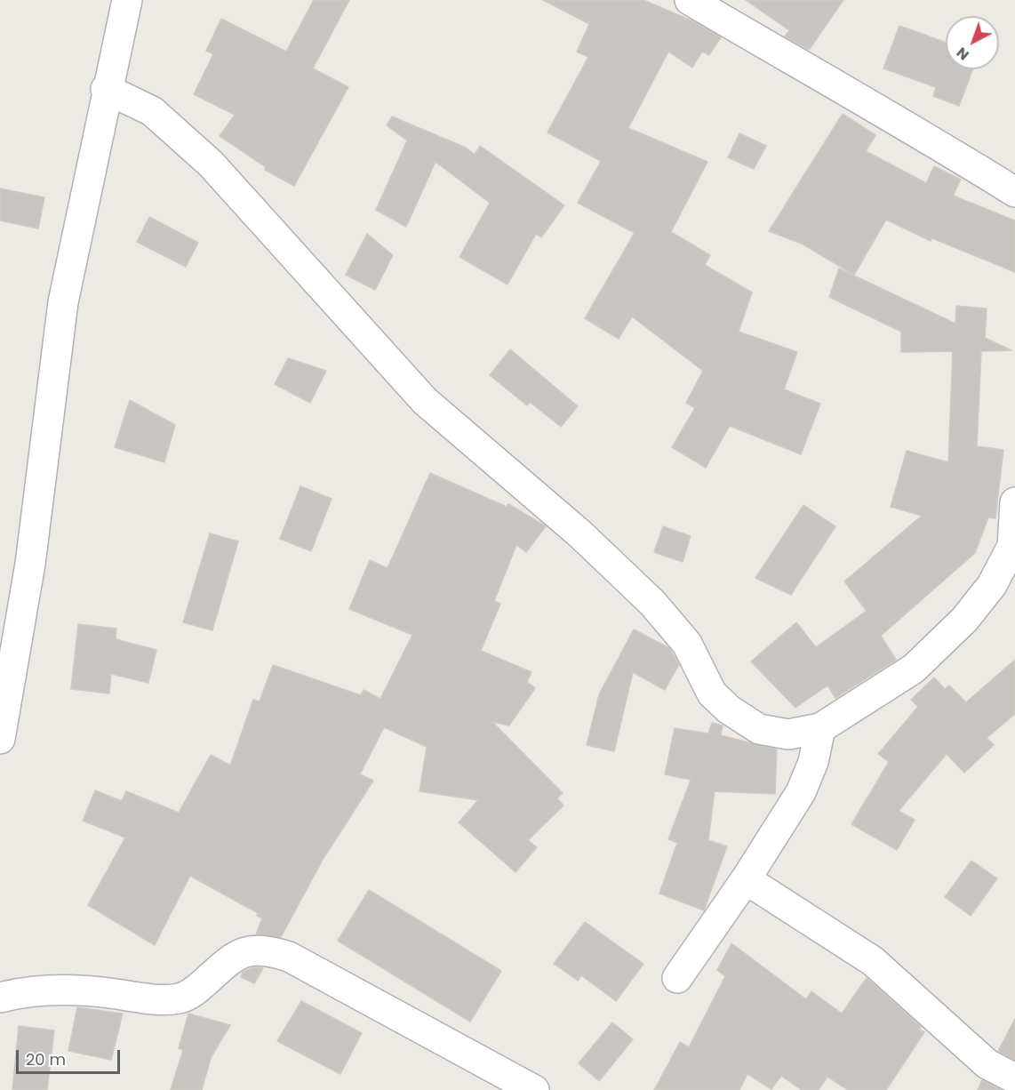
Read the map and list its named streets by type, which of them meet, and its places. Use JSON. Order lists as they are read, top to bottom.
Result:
{
  "scale_bar": "20 m",
  "north": "bottom left"
}
